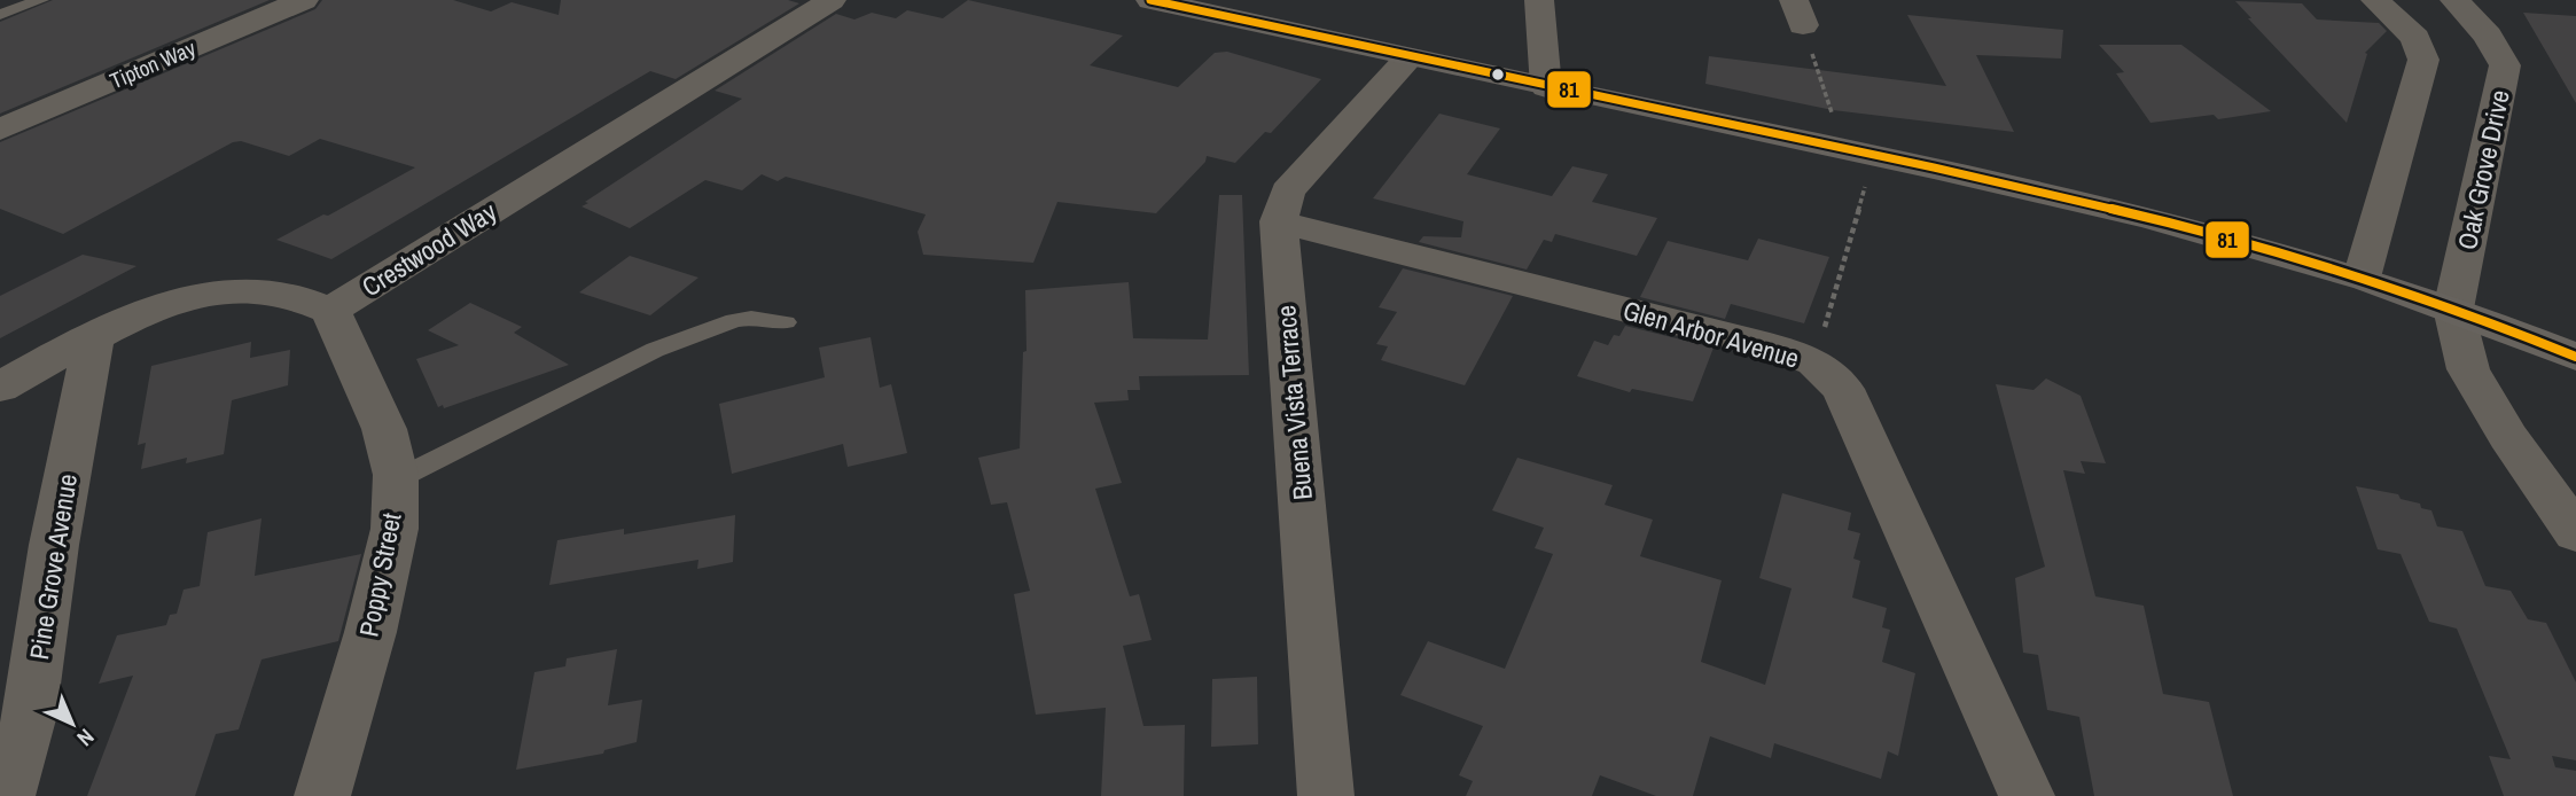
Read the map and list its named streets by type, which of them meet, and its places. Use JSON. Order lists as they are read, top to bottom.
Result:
{
  "streets": {
    "street": [
      "Tipton Way",
      "Oak Grove Drive",
      "Crestwood Way",
      "Glen Arbor Avenue",
      "Buena Vista Terrace",
      "Pine Grove Avenue",
      "Poppy Street"
    ]
  },
  "crossings": [
    ["Crestwood Way", "Poppy Street"],
    ["Glen Arbor Avenue", "Buena Vista Terrace"]
  ],
  "lines": ["transit line 81"],
  "north": "bottom right"
}
